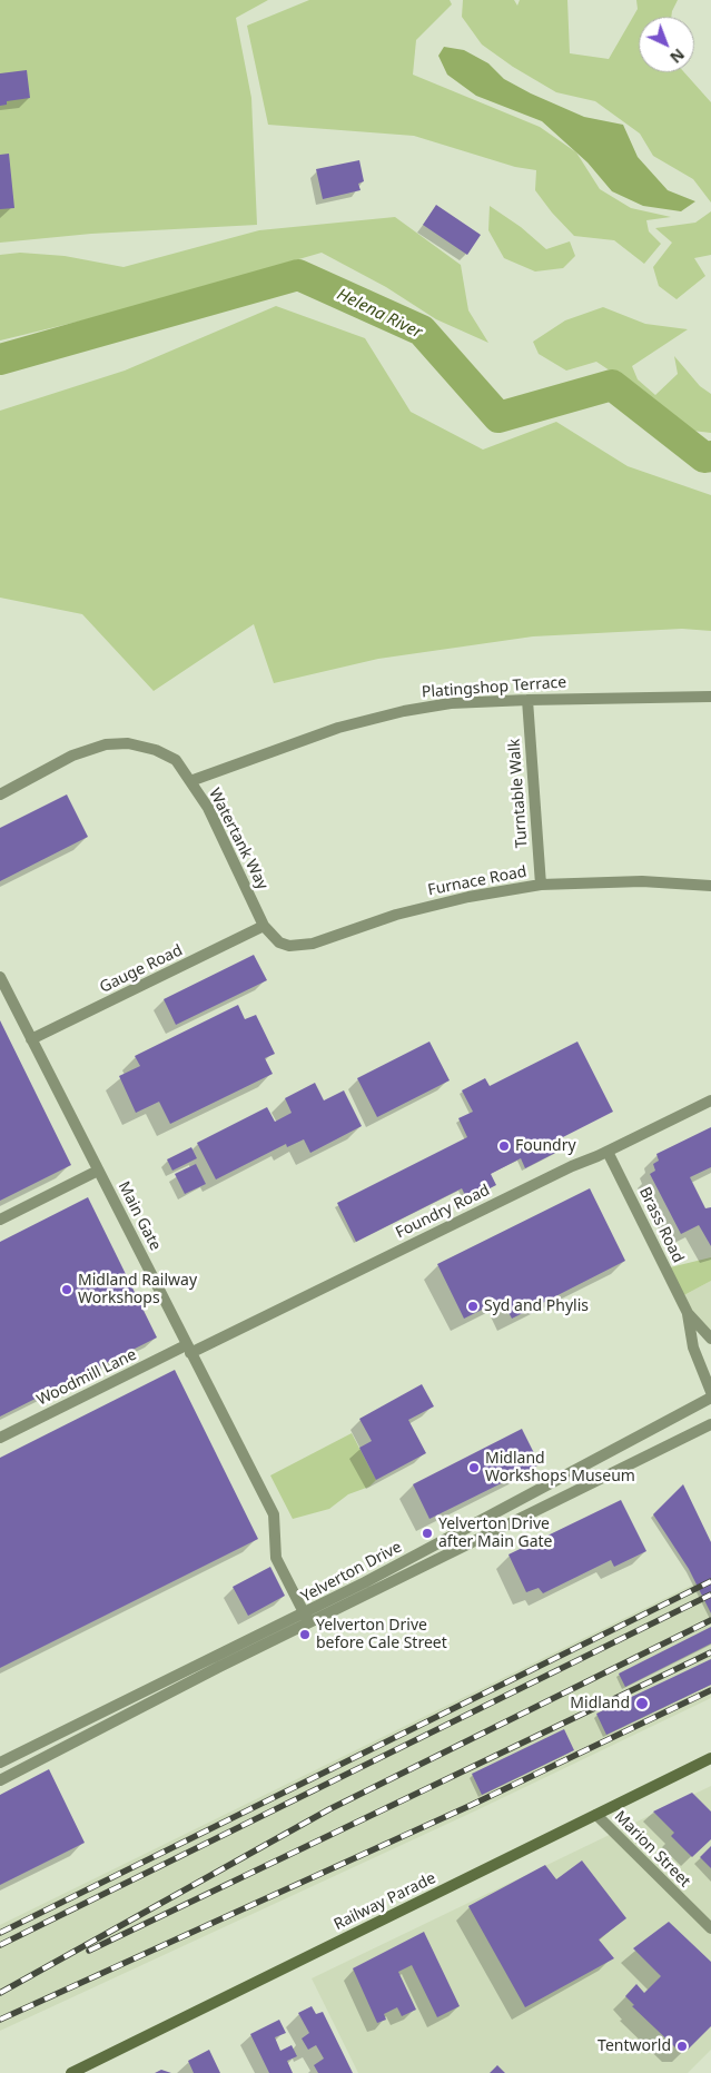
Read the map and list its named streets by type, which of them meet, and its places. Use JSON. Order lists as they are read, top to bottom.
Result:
{
  "streets": {
    "street": [
      "Platingshop Terrace",
      "Turntable Walk",
      "Watertank Way",
      "Furnace Road",
      "Gauge Road",
      "Foundry Road",
      "Main Gate",
      "Brass Road",
      "Woodmill Lane",
      "Yelverton Drive",
      "Marion Street",
      "Railway Parade"
    ]
  },
  "crossings": [
    ["Platingshop Terrace", "Turntable Walk"],
    ["Platingshop Terrace", "Watertank Way"],
    ["Turntable Walk", "Furnace Road"],
    ["Watertank Way", "Furnace Road"],
    ["Watertank Way", "Gauge Road"],
    ["Furnace Road", "Gauge Road"],
    ["Gauge Road", "Main Gate"],
    ["Foundry Road", "Main Gate"],
    ["Foundry Road", "Brass Road"],
    ["Foundry Road", "Woodmill Lane"],
    ["Main Gate", "Woodmill Lane"],
    ["Main Gate", "Yelverton Drive"],
    ["Marion Street", "Railway Parade"]
  ],
  "water": ["Helena River"],
  "places": [
    "Foundry",
    "Midland Railway Workshops",
    "Syd and Phylis",
    "Midland Workshops Museum",
    "Yelverton Drive after Main Gate",
    "Yelverton Drive before Cale Street",
    "Midland",
    "Tentworld"
  ],
  "north": "bottom right"
}
